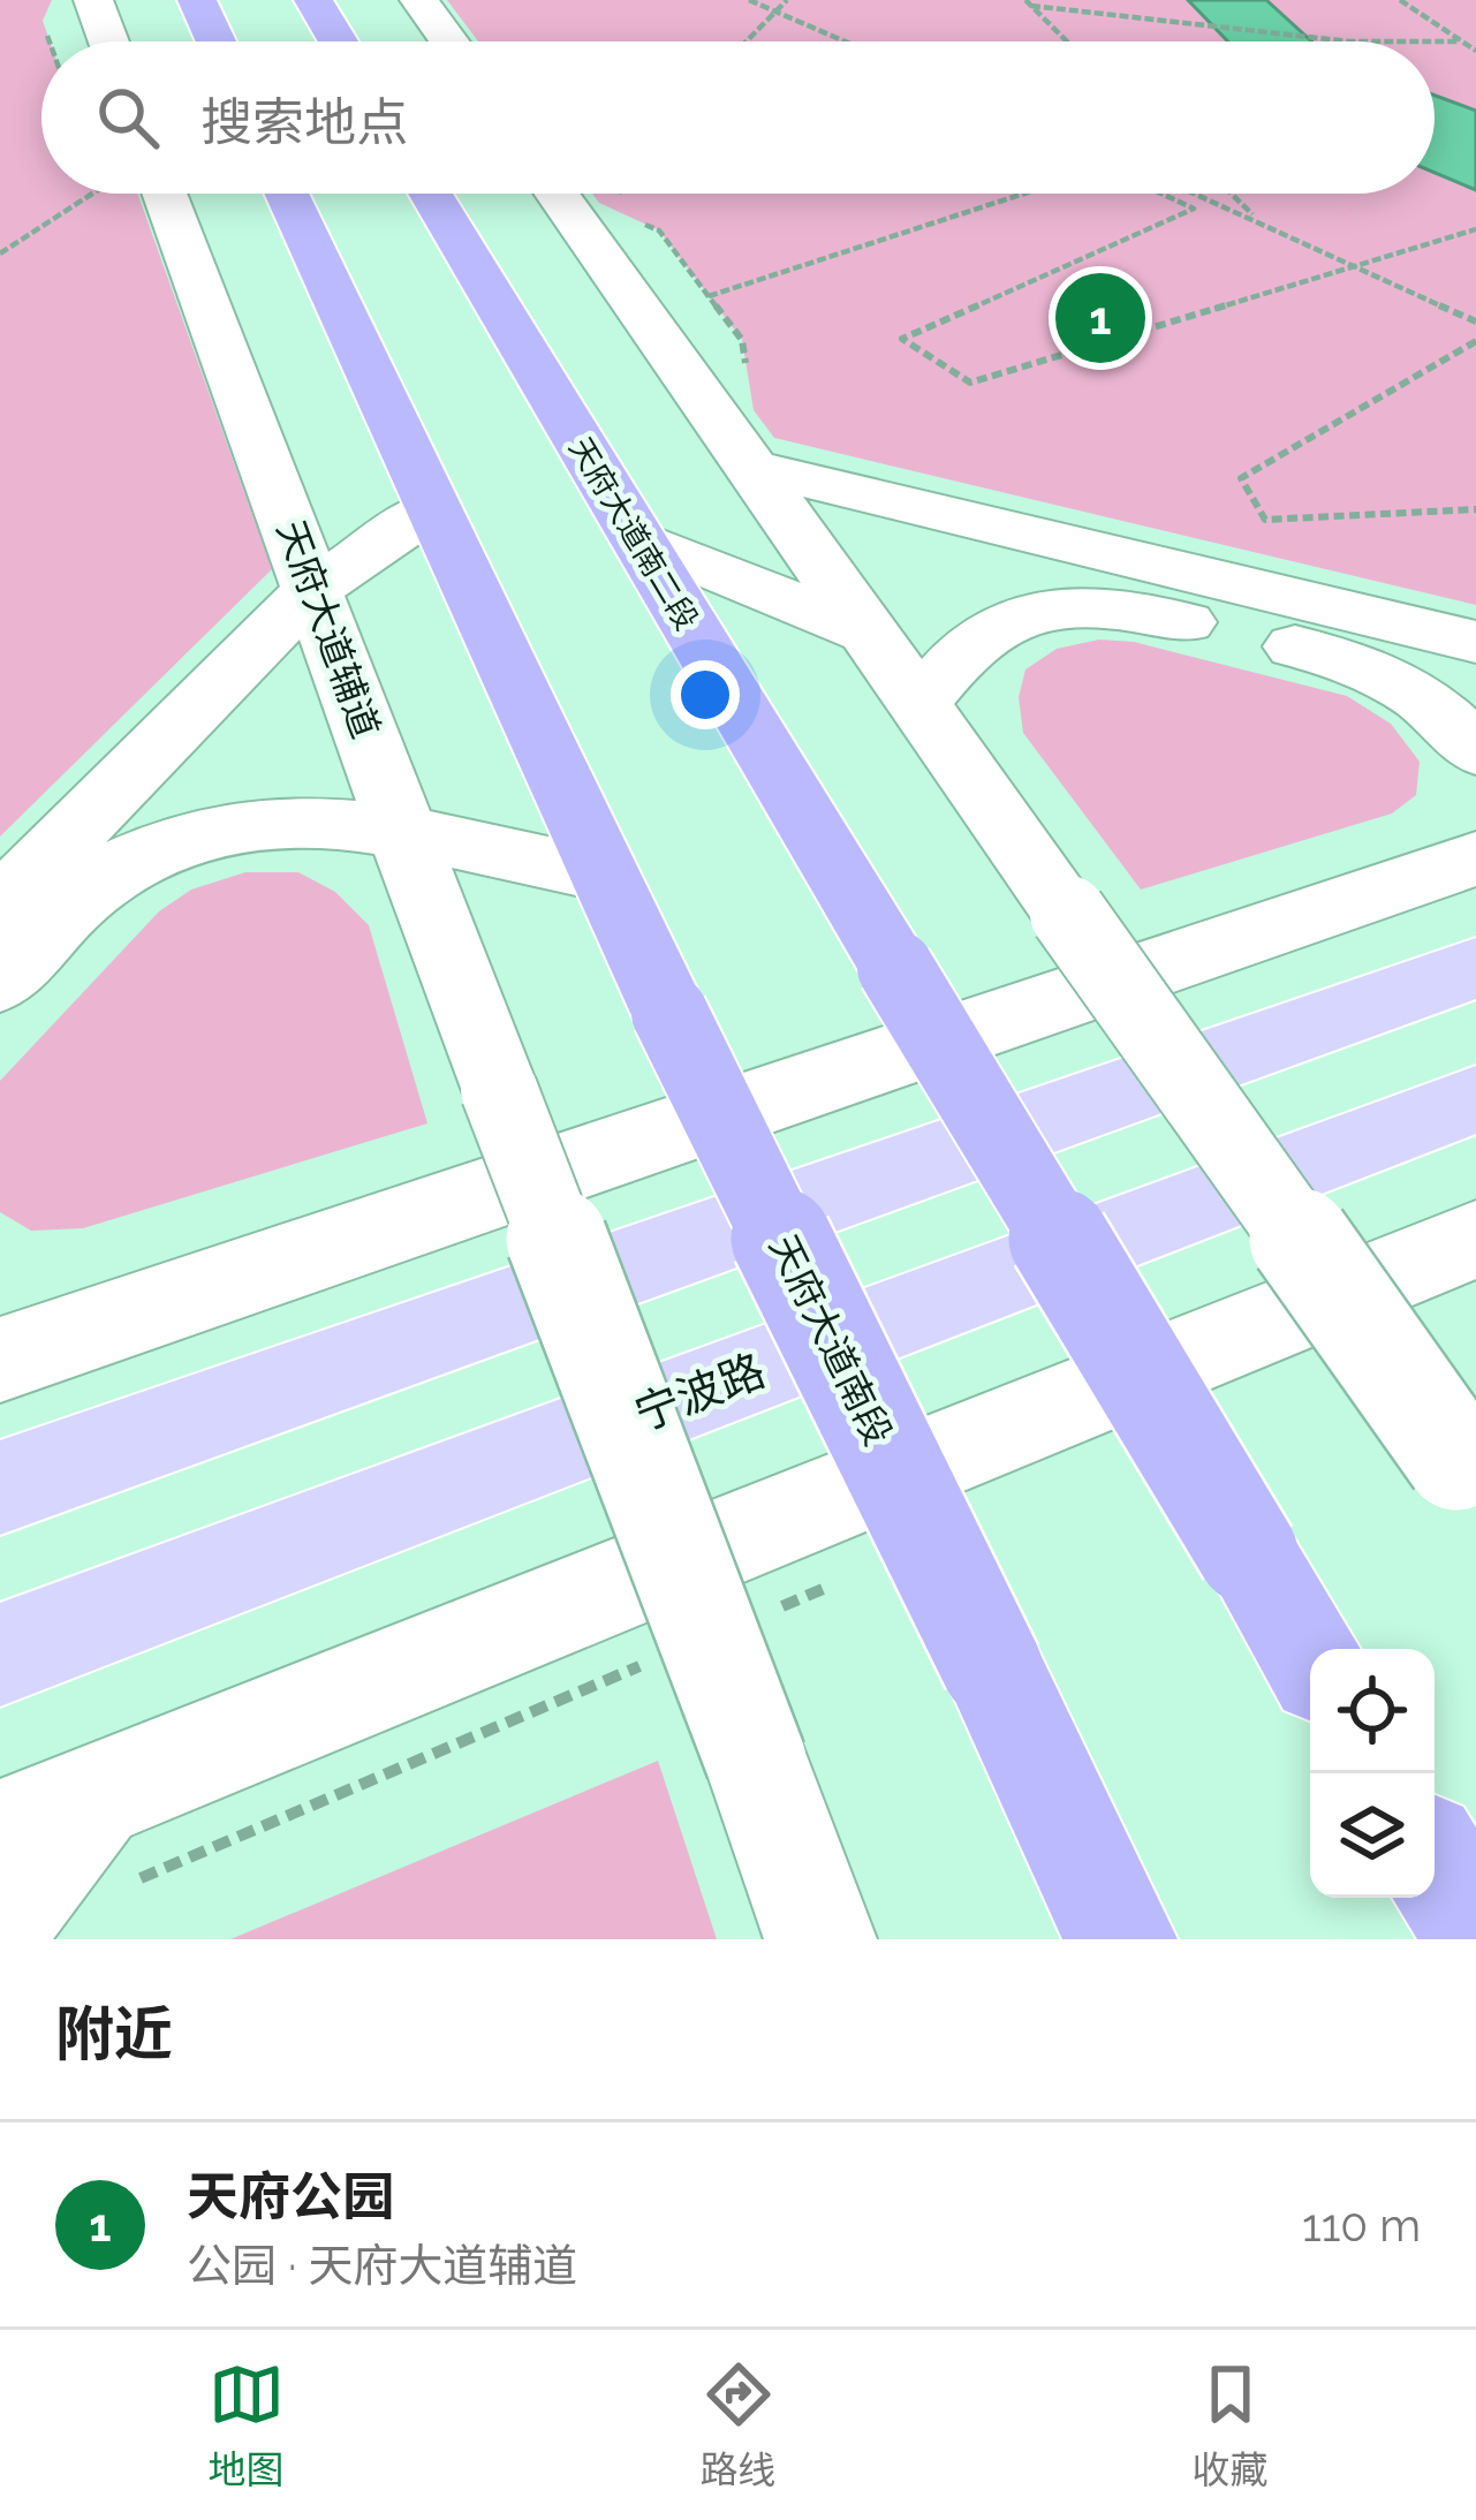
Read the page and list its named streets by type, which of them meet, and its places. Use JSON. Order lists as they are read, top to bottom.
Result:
{
  "streets": {
    "highway": ["天府大道南二段", "天府大道南段"],
    "main road": ["宁波路"],
    "street": ["天府大道辅道"]
  },
  "page": {
    "search": "搜索地点",
    "pins": "1",
    "heading": "附近",
    "list": [
      {
        "mark": "1",
        "name": "天府公园",
        "note": "公园 · 天府大道辅道",
        "value": "110 m"
      }
    ],
    "nav": ["地图", "路线", "收藏"]
  }
}
